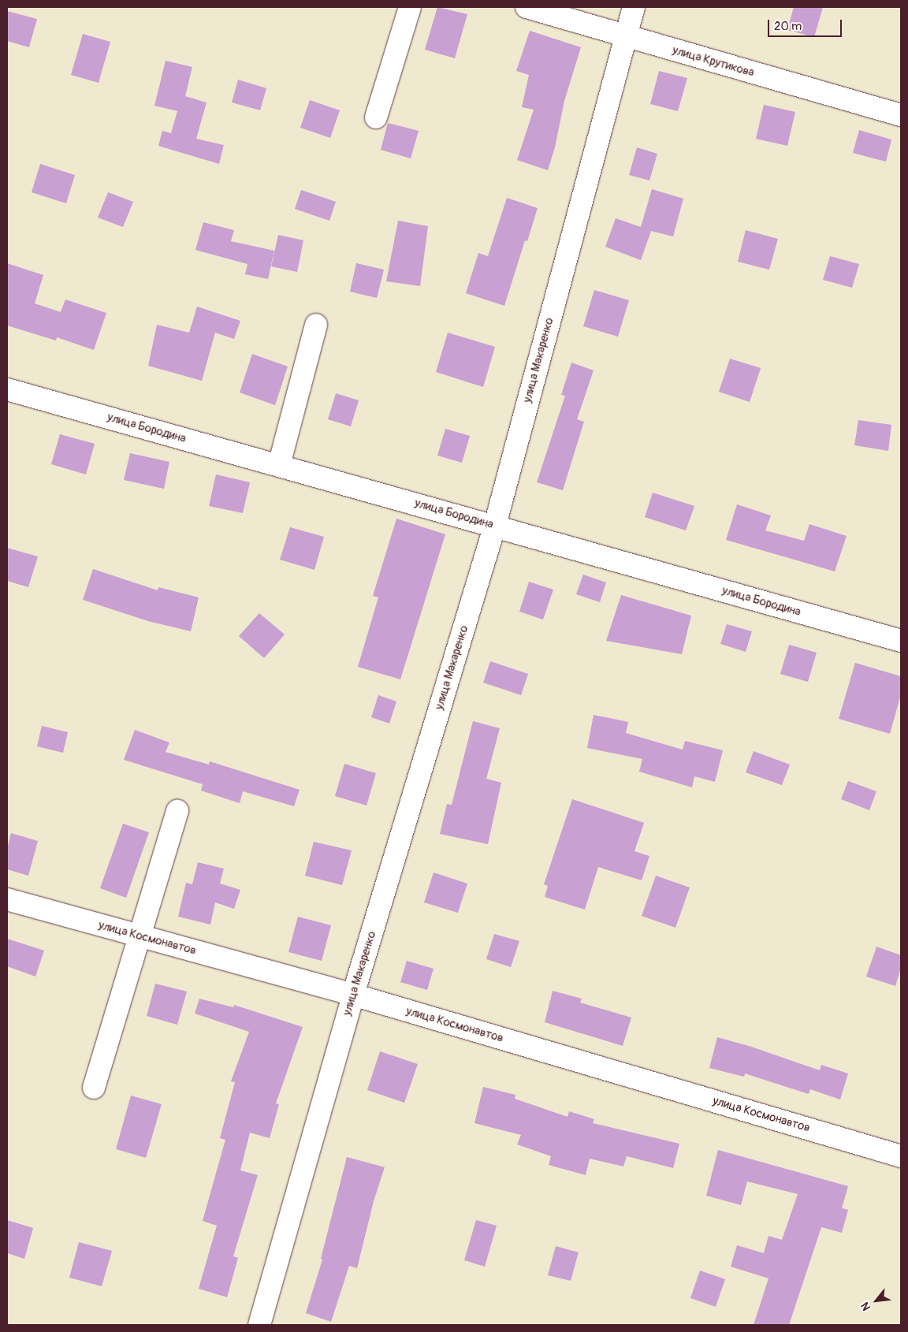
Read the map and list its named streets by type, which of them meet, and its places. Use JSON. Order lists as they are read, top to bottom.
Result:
{
  "streets": {
    "street": [
      "улица Крутикова",
      "улица Макаренко",
      "улица Бородина",
      "улица Космонавтов"
    ]
  },
  "crossings": [
    ["улица Крутикова", "улица Макаренко"],
    ["улица Макаренко", "улица Бородина"],
    ["улица Макаренко", "улица Космонавтов"]
  ],
  "scale_bar": "20 m",
  "north": "bottom left"
}
